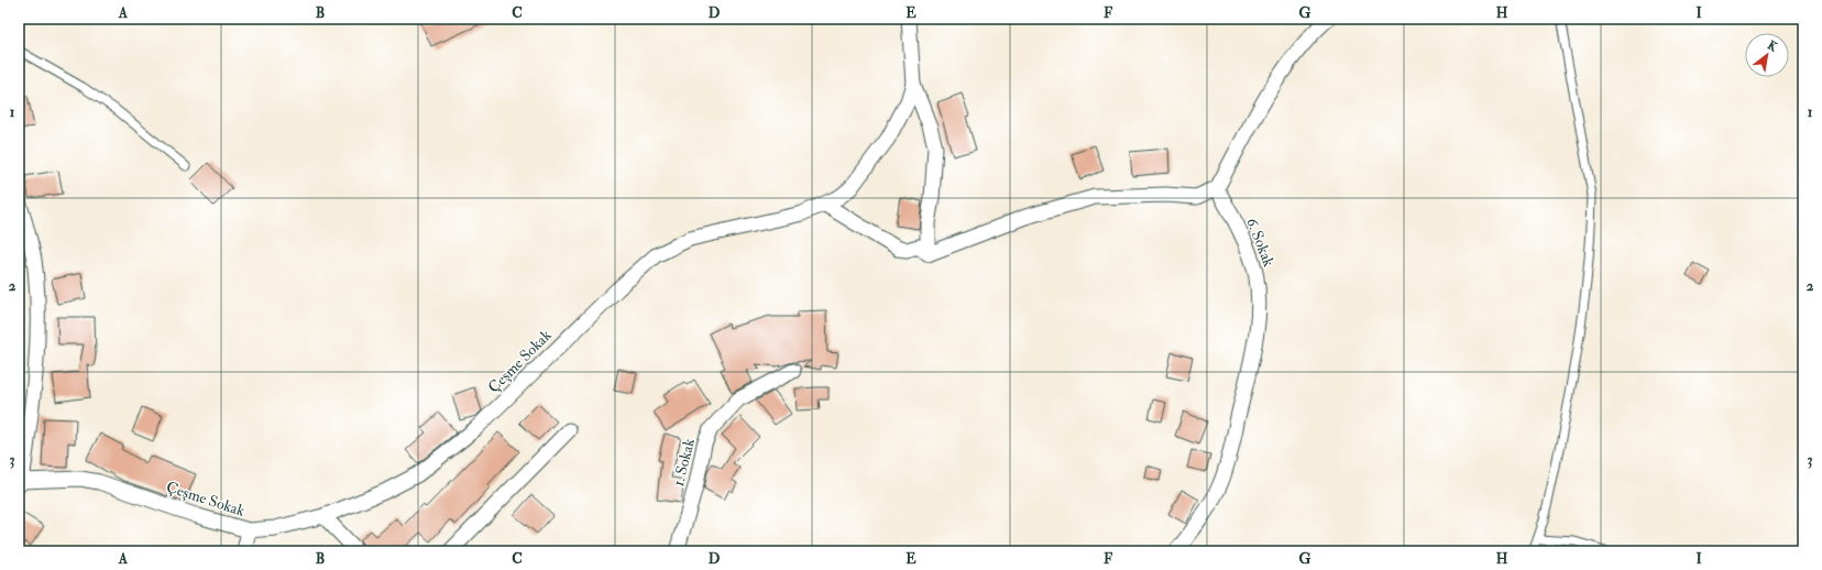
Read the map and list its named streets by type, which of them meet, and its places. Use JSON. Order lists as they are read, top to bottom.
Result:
{
  "streets": {
    "street": ["6. Sokak", "Çeşme Sokak", "1. Sokak"]
  },
  "north": "top right",
  "grid": {
    "columns": [
      "A",
      "B",
      "C",
      "D",
      "E",
      "F",
      "G",
      "H",
      "I"
    ],
    "rows": ["1", "2", "3"]
  }
}
